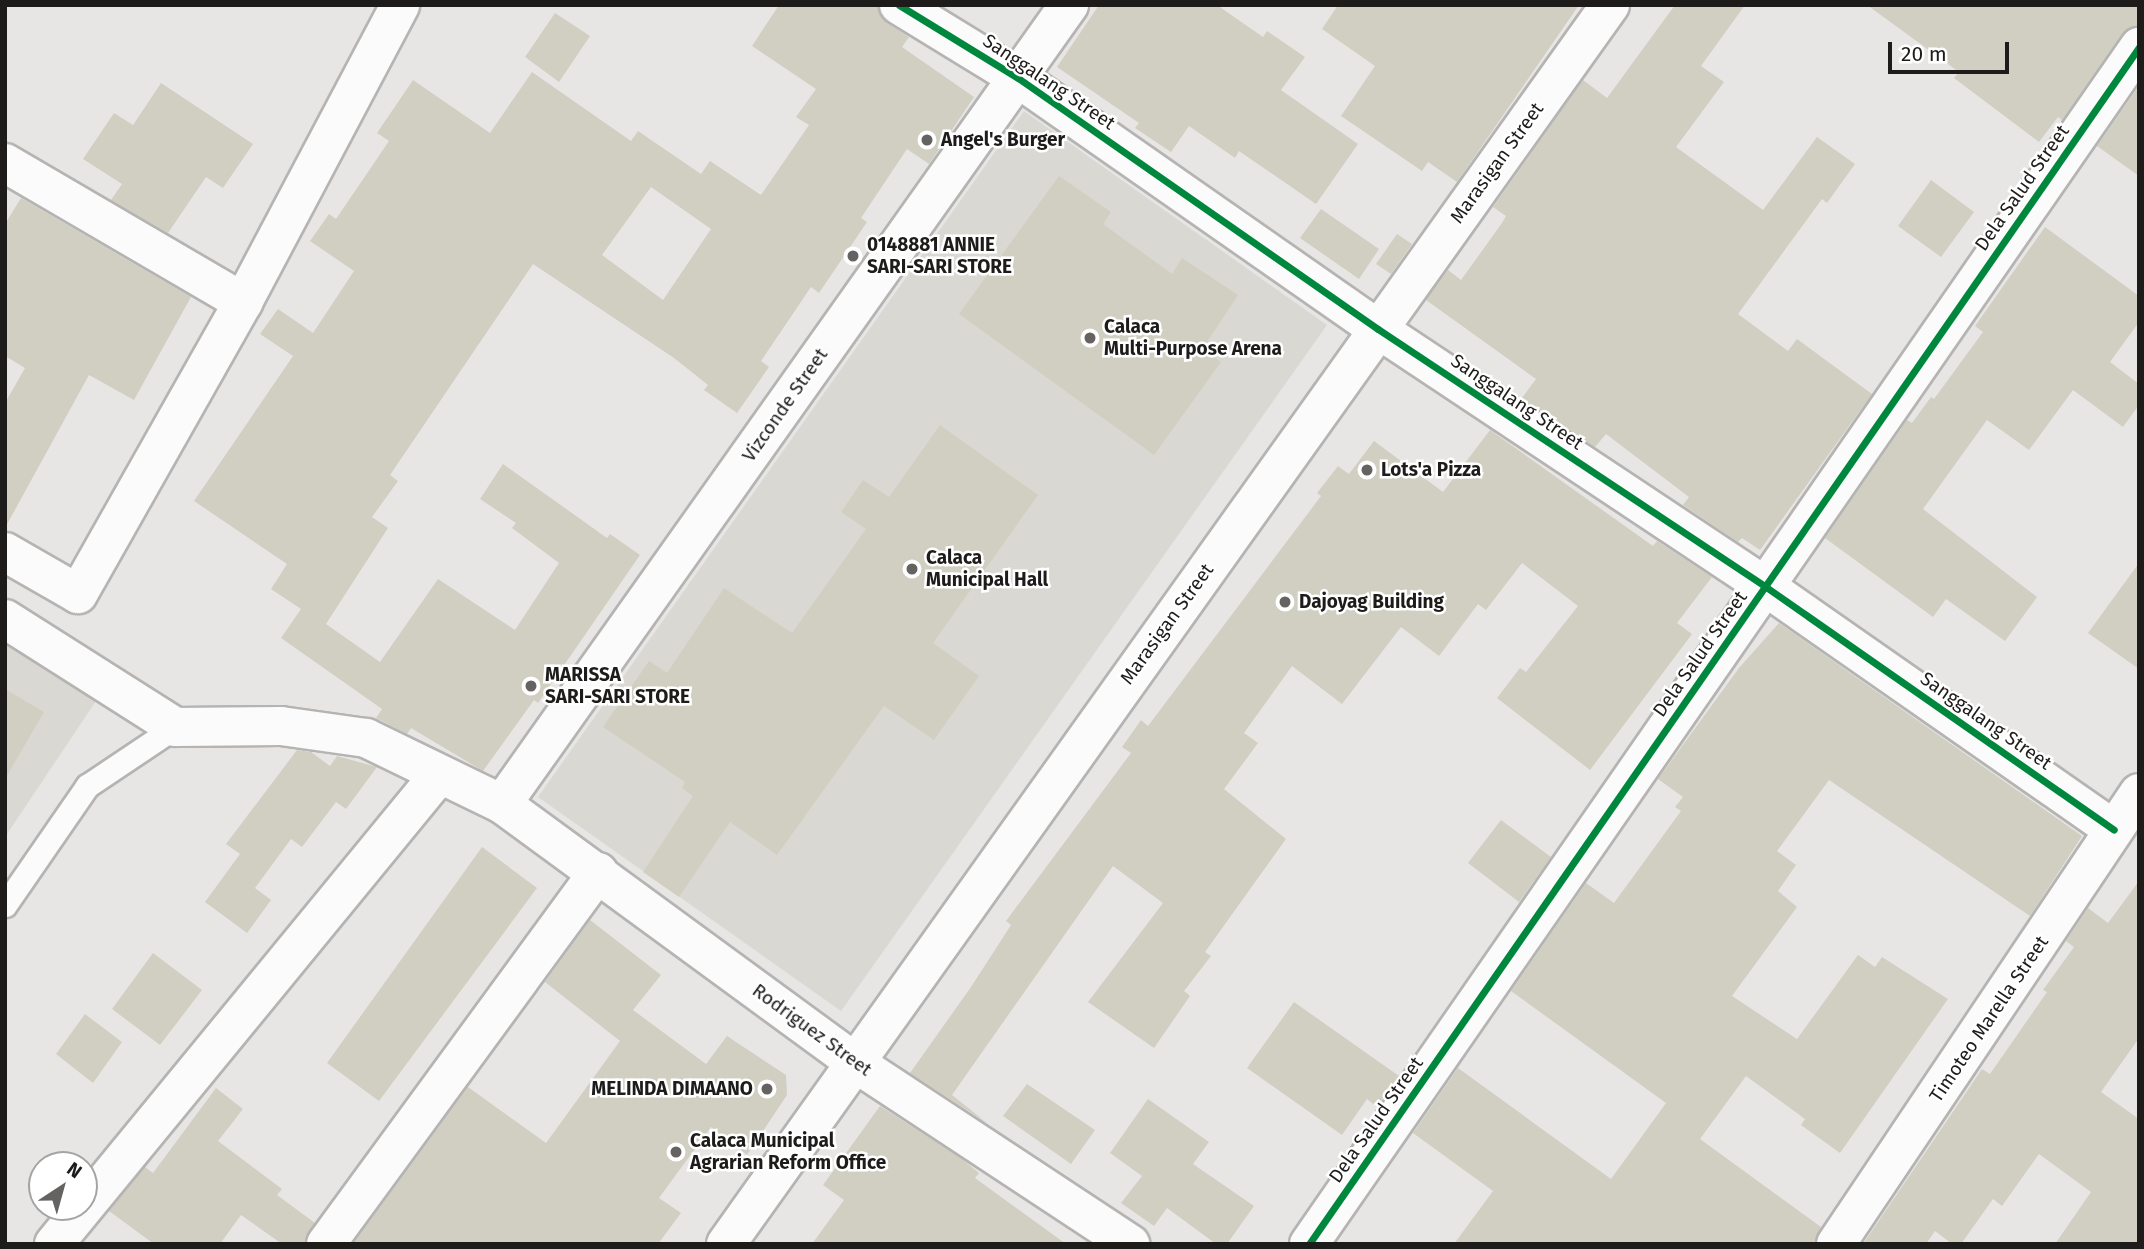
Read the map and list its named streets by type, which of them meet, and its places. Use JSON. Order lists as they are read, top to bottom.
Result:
{
  "streets": {
    "street": [
      "Sanggalang Street",
      "Marasigan Street",
      "Dela Salud Street",
      "Vizconde Street",
      "Timoteo Marella Street",
      "Rodriguez Street"
    ]
  },
  "crossings": [
    ["Sanggalang Street", "Marasigan Street"],
    ["Sanggalang Street", "Dela Salud Street"],
    ["Sanggalang Street", "Vizconde Street"],
    ["Sanggalang Street", "Timoteo Marella Street"],
    ["Marasigan Street", "Rodriguez Street"],
    ["Vizconde Street", "Rodriguez Street"]
  ],
  "places": [
    "Angel's Burger",
    "0148881 ANNIE SARI-SARI STORE",
    "Calaca Multi-Purpose Arena",
    "Lots'a Pizza",
    "Calaca Municipal Hall",
    "Dajoyag Building",
    "MARISSA SARI-SARI STORE",
    "MELINDA DIMAANO",
    "Calaca Municipal Agrarian Reform Office"
  ],
  "scale_bar": "20 m",
  "north": "top right"
}
